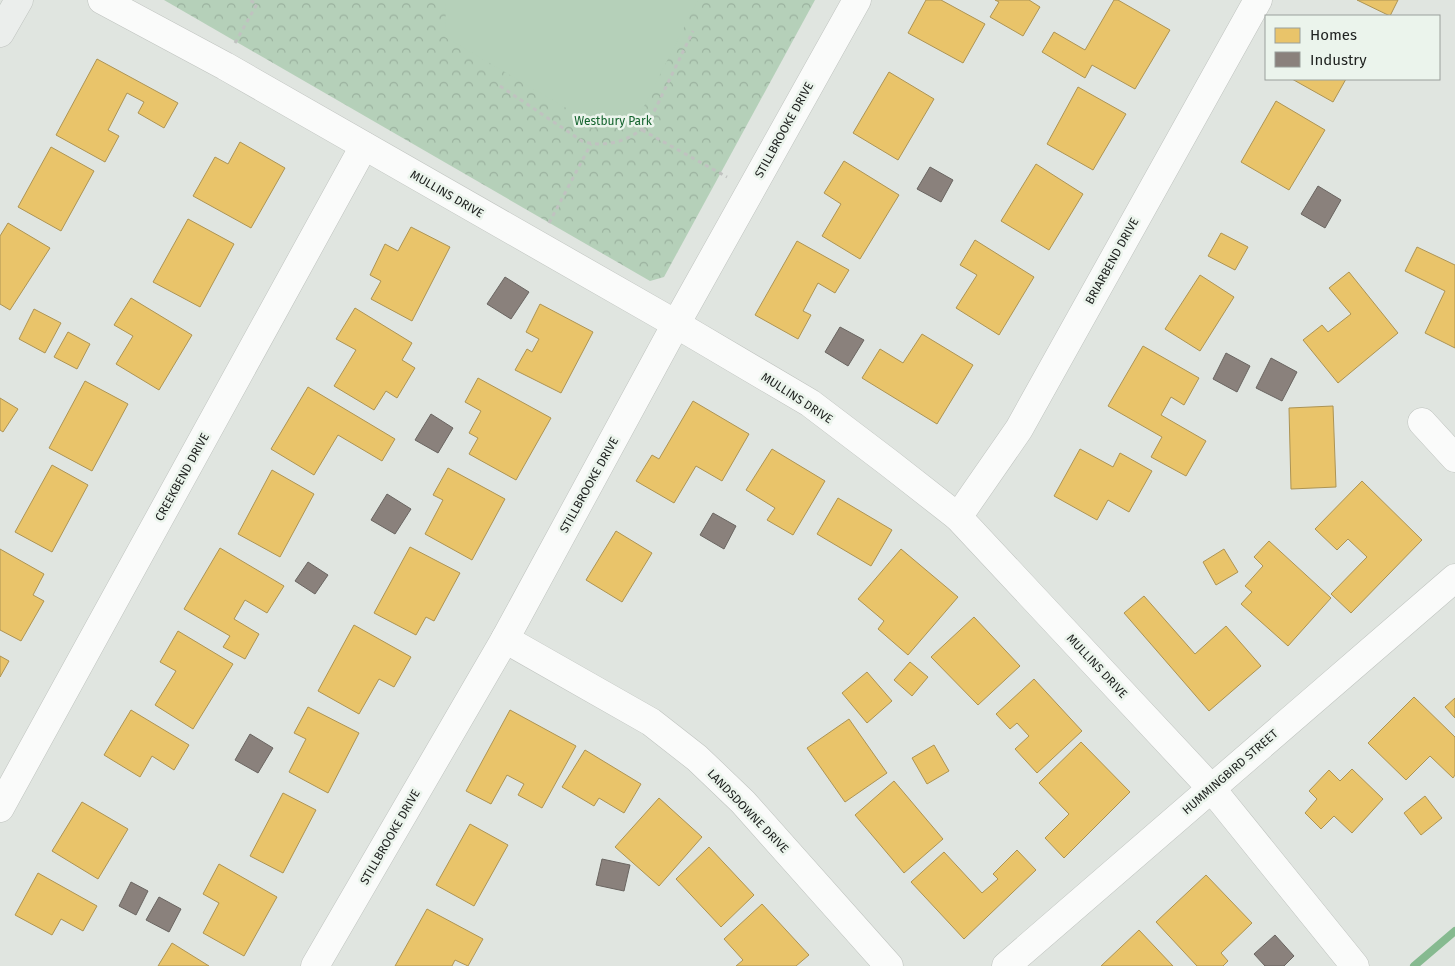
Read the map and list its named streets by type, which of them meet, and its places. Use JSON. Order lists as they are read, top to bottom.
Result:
{
  "streets": {
    "street": [
      "STILLBROOKE DRIVE",
      "MULLINS DRIVE",
      "BRIARBEND DRIVE",
      "CREEKBEND DRIVE",
      "HUMMINGBIRD STREET",
      "LANDSDOWNE DRIVE"
    ]
  },
  "crossings": [
    ["STILLBROOKE DRIVE", "MULLINS DRIVE"],
    ["STILLBROOKE DRIVE", "LANDSDOWNE DRIVE"],
    ["MULLINS DRIVE", "BRIARBEND DRIVE"],
    ["MULLINS DRIVE", "CREEKBEND DRIVE"],
    ["MULLINS DRIVE", "HUMMINGBIRD STREET"]
  ],
  "parks": ["Westbury Park"],
  "legend": ["Homes", "Industry"]
}
